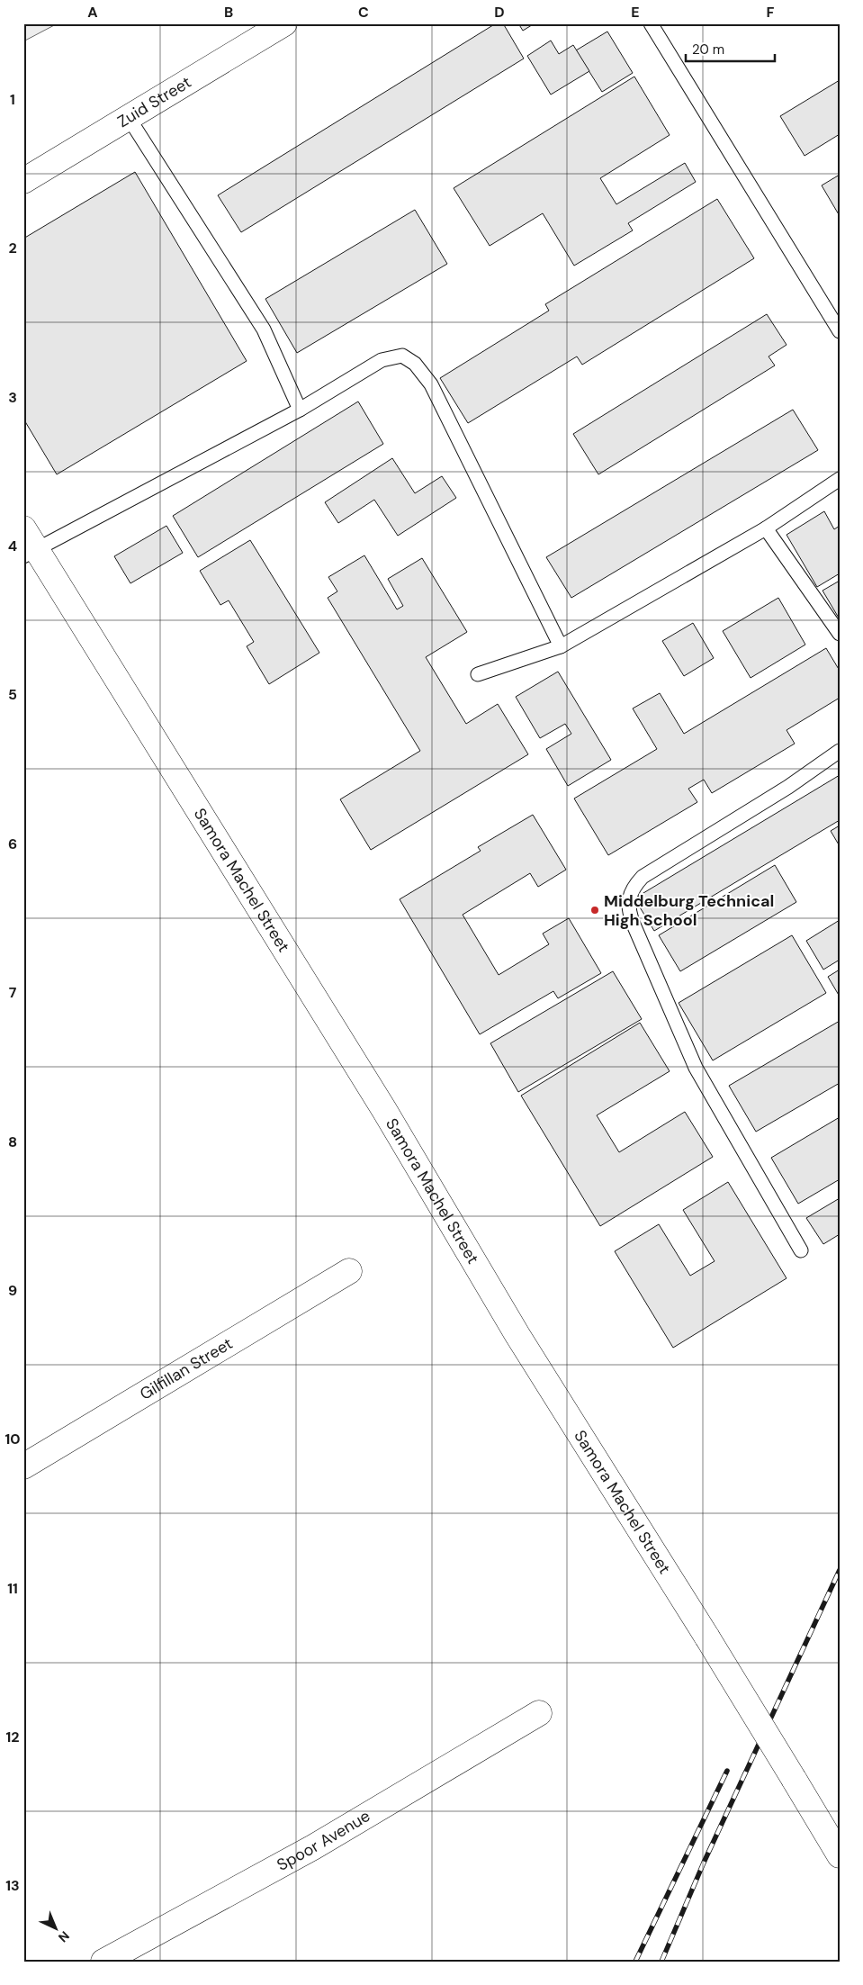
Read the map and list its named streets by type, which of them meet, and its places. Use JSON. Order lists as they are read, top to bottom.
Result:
{
  "streets": {
    "main road": [
      "Zuid Street",
      "Samora Machel Street",
      "Gilfillan Street",
      "Spoor Avenue"
    ]
  },
  "places": ["Middelburg Technical High School"],
  "scale_bar": "20 m",
  "north": "bottom right",
  "grid": {
    "columns": [
      "A",
      "B",
      "C",
      "D",
      "E",
      "F"
    ],
    "rows": [
      "1",
      "2",
      "3",
      "4",
      "5",
      "6",
      "7",
      "8",
      "9",
      "10",
      "11",
      "12",
      "13"
    ]
  }
}
